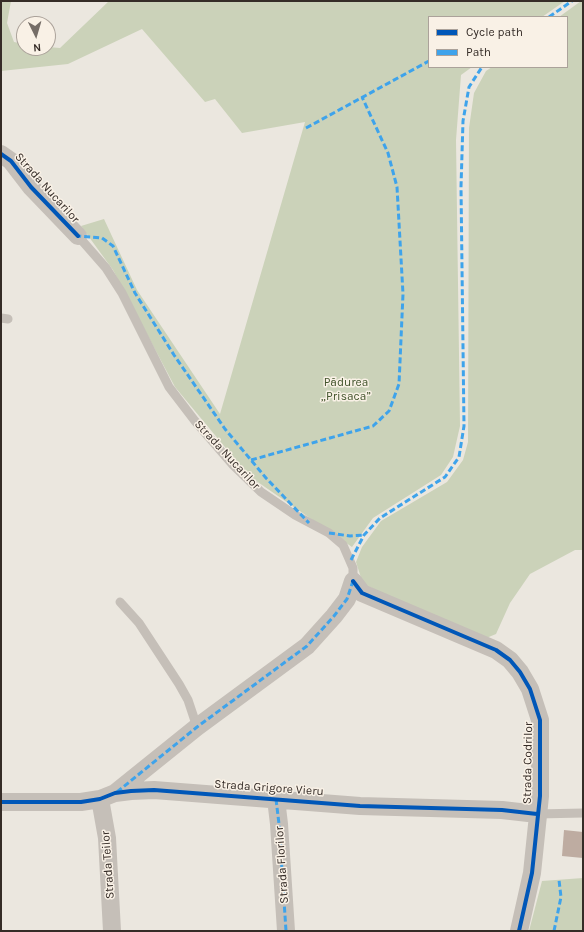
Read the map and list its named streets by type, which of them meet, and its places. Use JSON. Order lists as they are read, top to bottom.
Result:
{
  "streets": {
    "street": [
      "Strada Nucarilor",
      "Strada Codrilor",
      "Strada Grigore Vieru",
      "Strada Teilor",
      "Strada Florilor"
    ]
  },
  "crossings": [
    ["Strada Nucarilor", "Strada Codrilor"],
    ["Strada Nucarilor", "Strada Grigore Vieru"],
    ["Strada Nucarilor", "Strada Teilor"],
    ["Strada Codrilor", "Strada Grigore Vieru"],
    ["Strada Grigore Vieru", "Strada Teilor"],
    ["Strada Grigore Vieru", "Strada Florilor"]
  ],
  "parks": ["Pădurea „Prisaca”"],
  "legend": ["Cycle path", "Path"],
  "north": "bottom"
}
